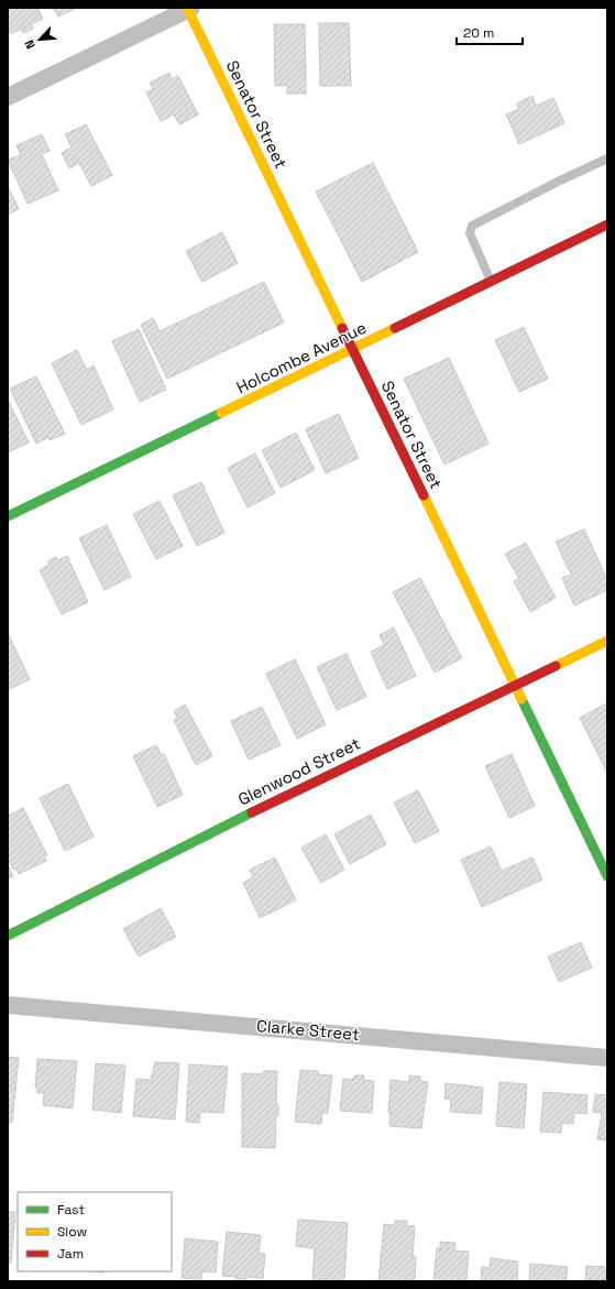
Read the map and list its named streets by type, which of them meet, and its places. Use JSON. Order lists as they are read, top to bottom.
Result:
{
  "streets": {
    "street": [
      "Senator Street",
      "Holcombe Avenue",
      "Glenwood Street",
      "Clarke Street"
    ]
  },
  "crossings": [
    ["Senator Street", "Holcombe Avenue"],
    ["Senator Street", "Glenwood Street"]
  ],
  "legend": ["Fast", "Slow", "Jam"],
  "scale_bar": "20 m",
  "north": "bottom left"
}
